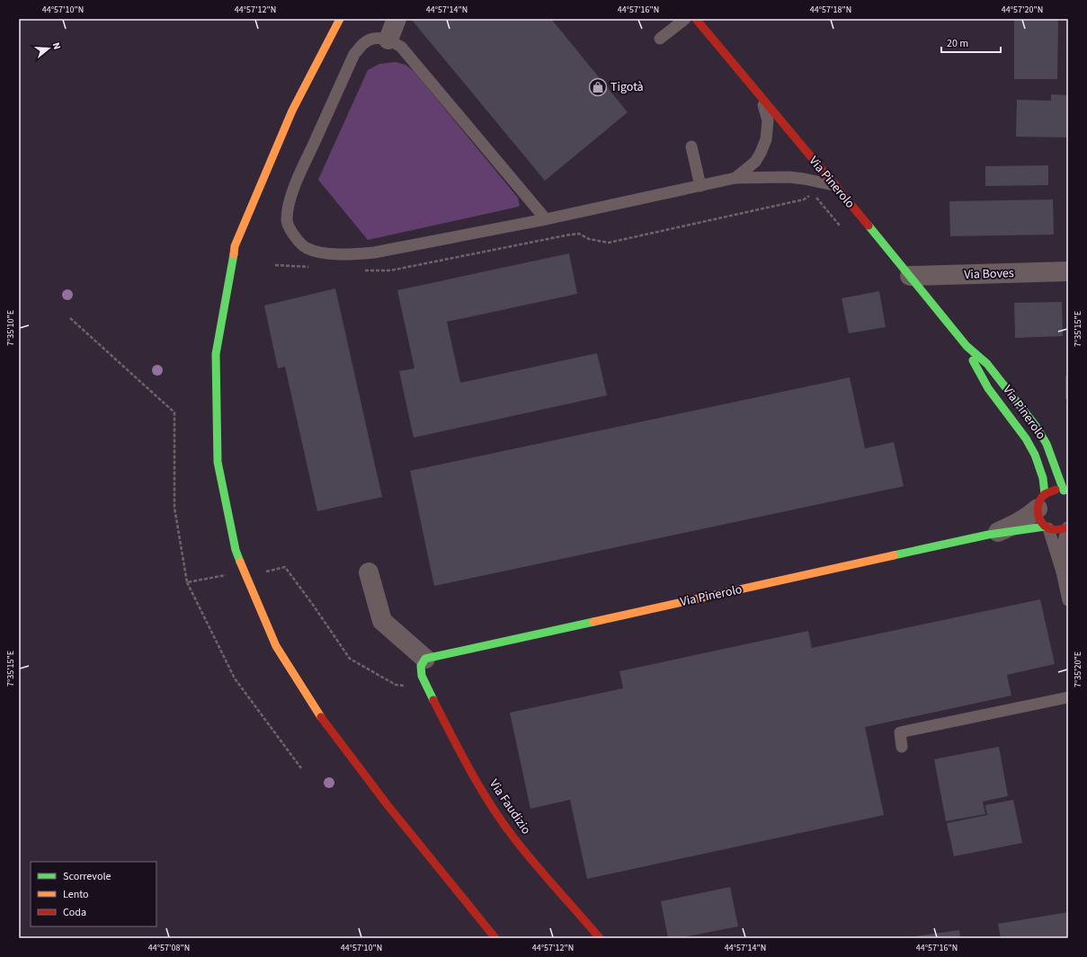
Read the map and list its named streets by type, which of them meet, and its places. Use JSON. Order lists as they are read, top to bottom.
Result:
{
  "streets": {
    "main road": ["Via Pinerolo", "Via Faudizio"],
    "street": ["Via Boves"]
  },
  "crossings": [
    ["Via Pinerolo", "Via Boves"],
    ["Via Pinerolo", "Via Faudizio"]
  ],
  "places": {
    "shop": ["Tigotà"]
  },
  "legend": ["Scorrevole", "Lento", "Coda"],
  "scale_bar": "20 m",
  "north": "right",
  "coordinates": [
    "44°57'10\"N",
    "44°57'12\"N",
    "44°57'14\"N",
    "44°57'16\"N",
    "44°57'18\"N",
    "44°57'20\"N",
    "7°35'10\"E",
    "7°35'15\"E",
    "7°35'20\"E",
    "44°57'08\"N"
  ]
}
